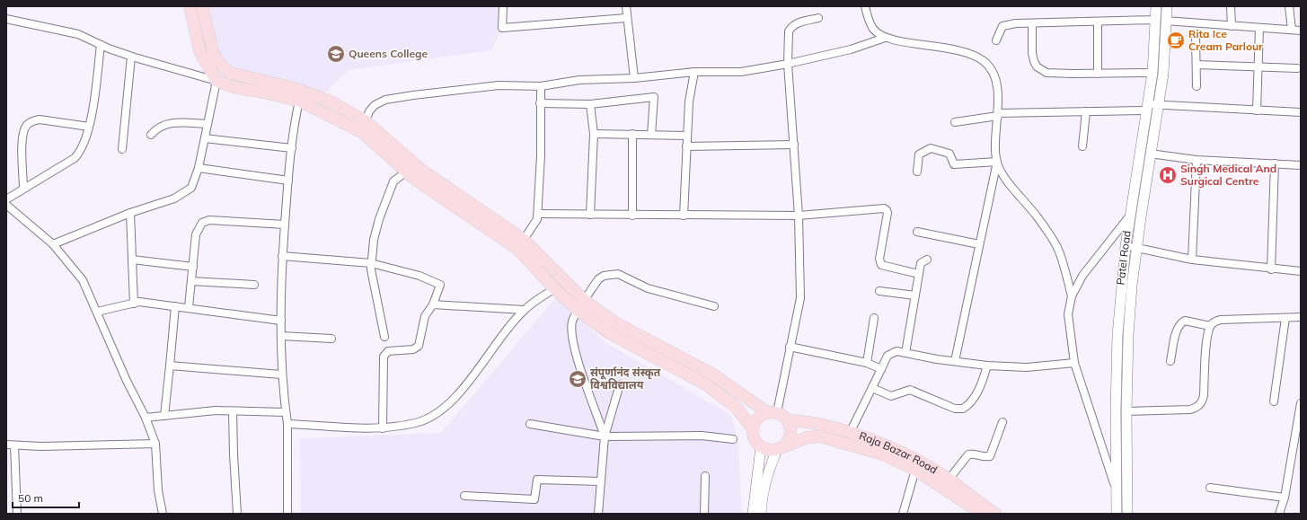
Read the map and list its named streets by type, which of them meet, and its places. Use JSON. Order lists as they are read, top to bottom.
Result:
{
  "streets": {
    "main road": ["Raja Bazar Road"],
    "street": ["Patel Road"]
  },
  "places": {
    "cafe": ["Rita Ice Cream Parlour"],
    "school or university": ["Queens College", "संपूर्णानंद संस्कृत विश्वविद्यालय"],
    "hospital": ["Singh Medical And Surgical Centre"]
  },
  "scale_bar": "50 m"
}
